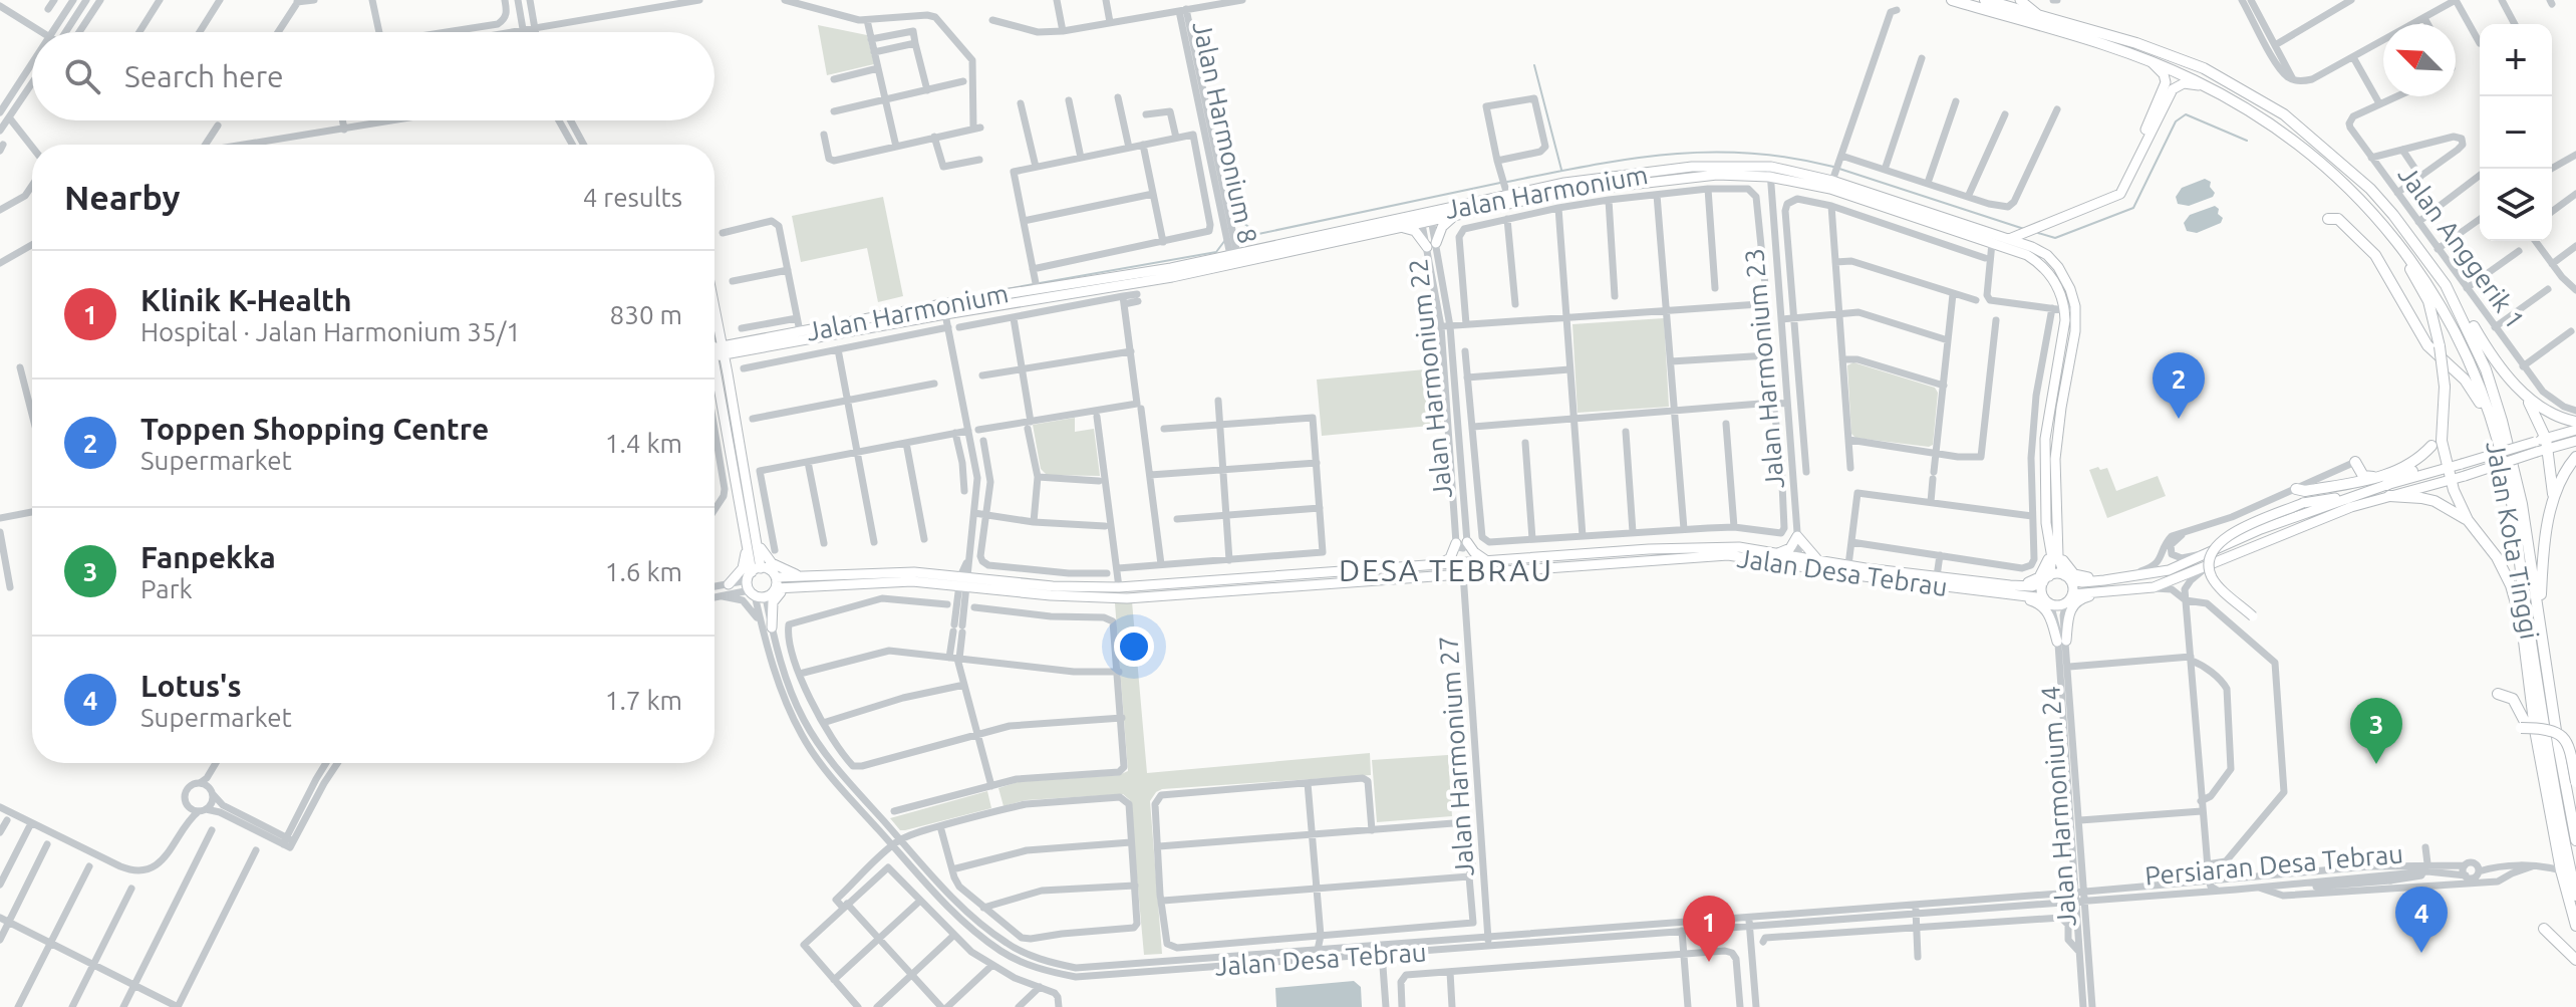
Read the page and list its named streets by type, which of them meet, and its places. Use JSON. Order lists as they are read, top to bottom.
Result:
{
  "streets": {
    "highway": ["Jalan Kota Tinggi"],
    "main road": ["Jalan Harmonium", "Jalan Desa Tebrau"],
    "street": [
      "Jalan Harmonium 8",
      "Jalan Anggerik 1",
      "Jalan Harmonium 23",
      "Jalan Harmonium 22",
      "Jalan Harmonium 27",
      "Jalan Harmonium 24",
      "Persiaran Desa Tebrau"
    ]
  },
  "crossings": [
    ["Jalan Harmonium 8", "Jalan Harmonium"],
    ["Jalan Harmonium", "Jalan Harmonium 23"],
    ["Jalan Harmonium", "Jalan Harmonium 22"],
    ["Jalan Harmonium", "Jalan Desa Tebrau"],
    ["Jalan Harmonium", "Jalan Harmonium 24"],
    ["Jalan Harmonium 23", "Jalan Desa Tebrau"],
    ["Jalan Desa Tebrau", "Jalan Harmonium 27"],
    ["Jalan Desa Tebrau", "Jalan Harmonium 24"],
    ["Jalan Desa Tebrau", "Persiaran Desa Tebrau"],
    ["Jalan Harmonium 24", "Persiaran Desa Tebrau"]
  ],
  "districts": ["DESA TEBRAU"],
  "north": "top left",
  "page": {
    "map_buttons": ["+", "−"],
    "search": "Search here",
    "heading": ["Nearby", "4 results"],
    "list": [
      {
        "mark": "1",
        "name": "Klinik K-Health",
        "note": "Hospital · Jalan Harmonium 35/1",
        "value": "830 m"
      },
      {
        "mark": "2",
        "name": "Toppen Shopping Centre",
        "note": "Supermarket",
        "value": "1.4 km"
      },
      {
        "mark": "3",
        "name": "Fanpekka",
        "note": "Park",
        "value": "1.6 km"
      },
      {
        "mark": "4",
        "name": "Lotus's",
        "note": "Supermarket",
        "value": "1.7 km"
      }
    ],
    "pins": [
      "2",
      "3",
      "4",
      "1"
    ]
  }
}
